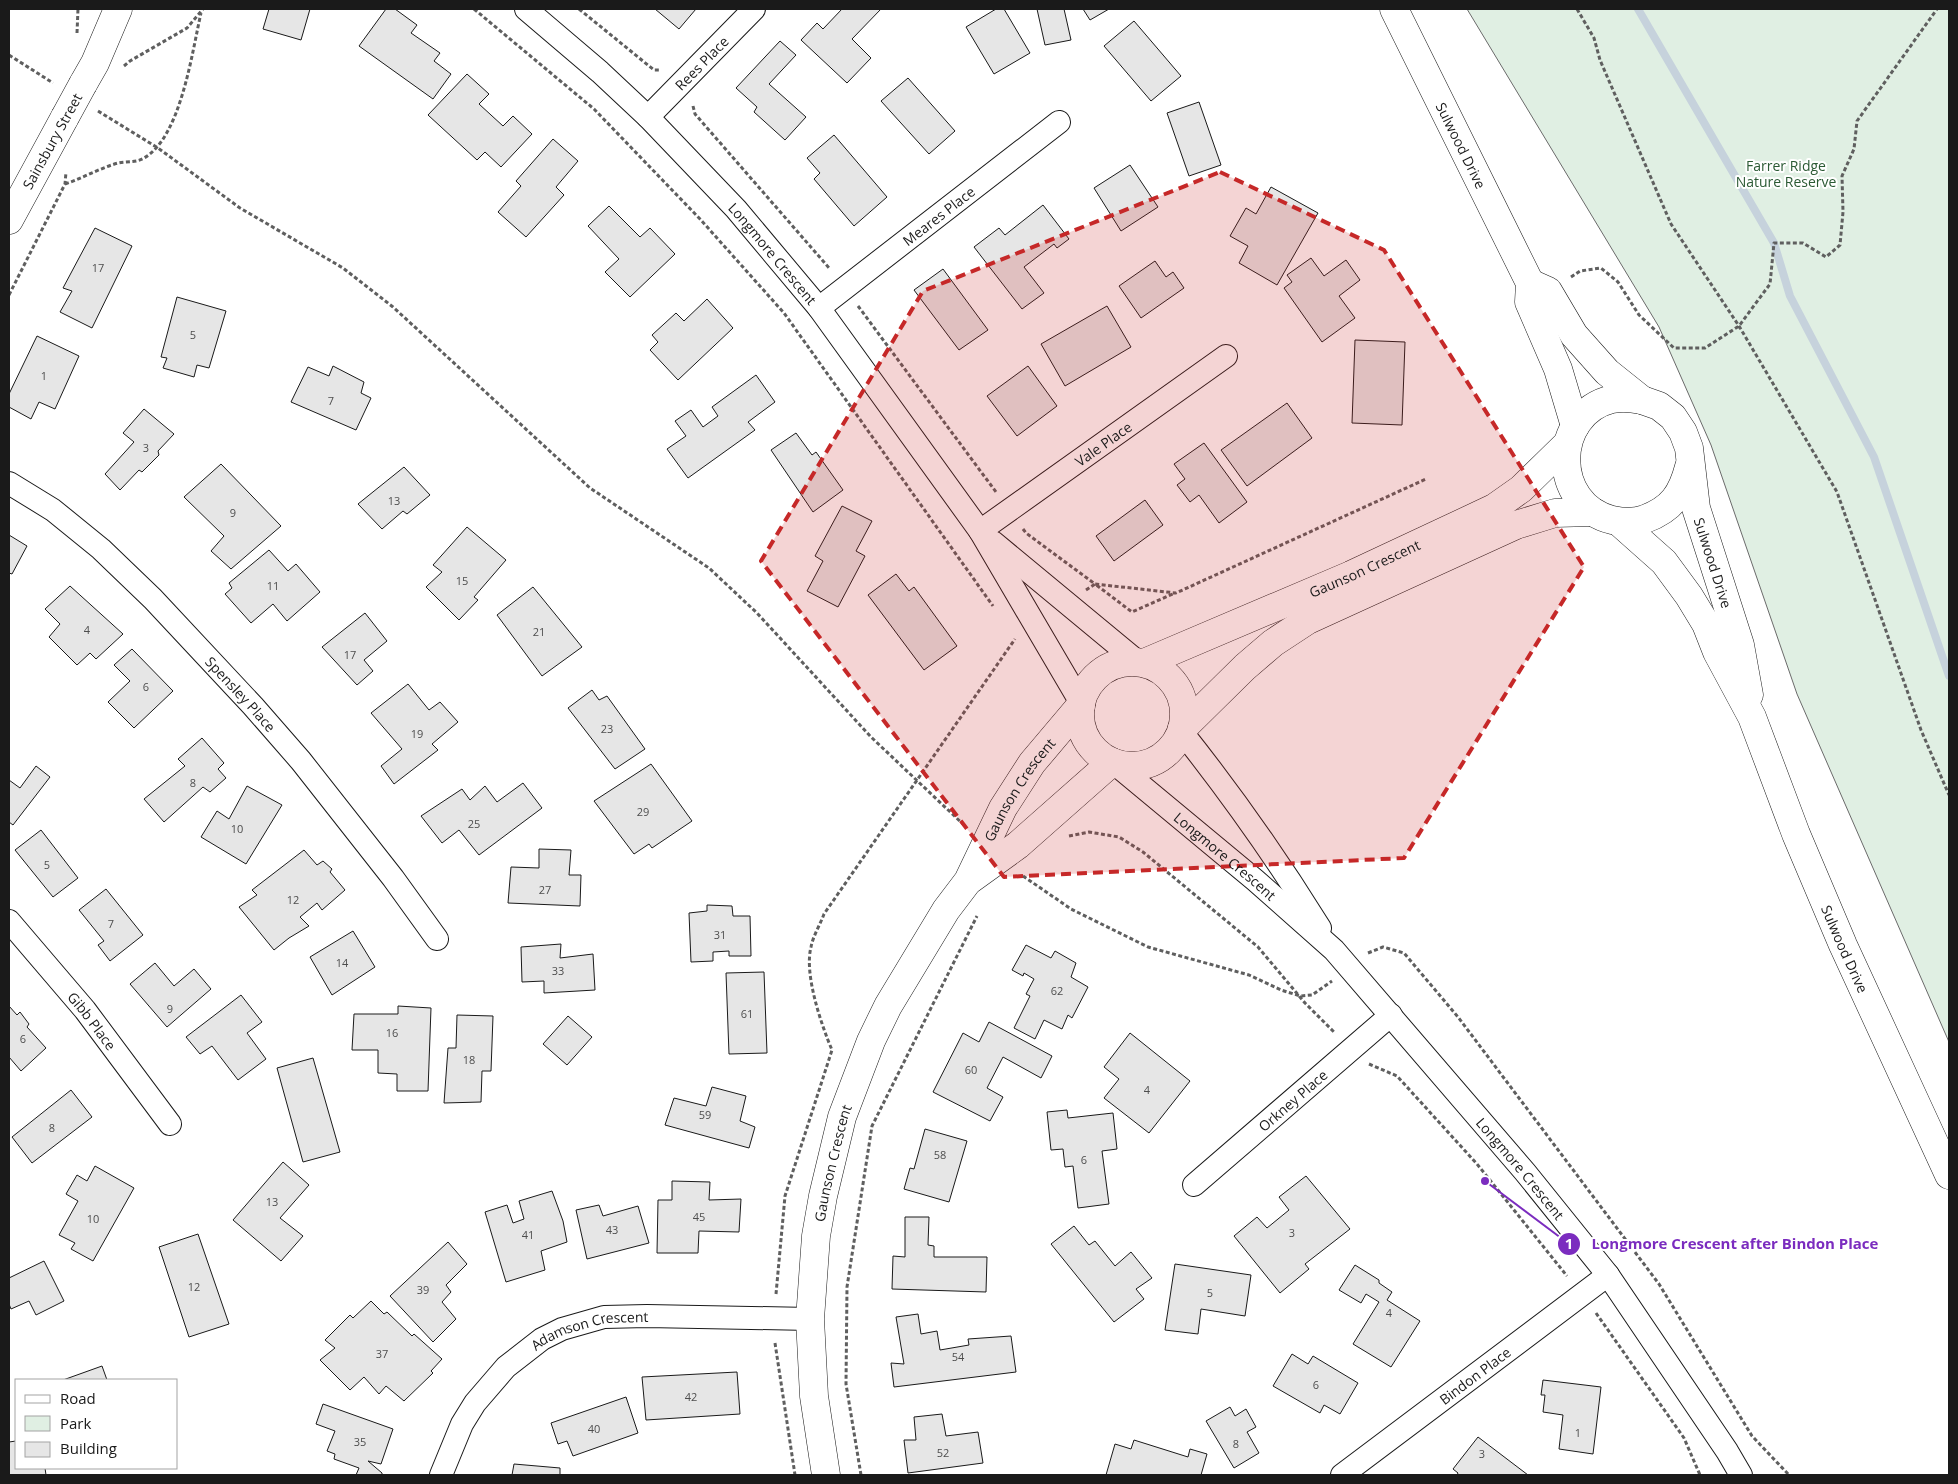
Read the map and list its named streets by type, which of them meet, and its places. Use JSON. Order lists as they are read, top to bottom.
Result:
{
  "streets": {
    "street": [
      "Rees Place",
      "Sainsbury Street",
      "Sulwood Drive",
      "Meares Place",
      "Longmore Crescent",
      "Vale Place",
      "Gaunson Crescent",
      "Spensley Place",
      "Gibb Place",
      "Orkney Place",
      "Adamson Crescent",
      "Bindon Place"
    ]
  },
  "crossings": [
    ["Rees Place", "Longmore Crescent"],
    ["Sulwood Drive", "Gaunson Crescent"],
    ["Meares Place", "Longmore Crescent"],
    ["Longmore Crescent", "Vale Place"],
    ["Longmore Crescent", "Gaunson Crescent"],
    ["Longmore Crescent", "Orkney Place"],
    ["Longmore Crescent", "Bindon Place"],
    ["Gaunson Crescent", "Adamson Crescent"]
  ],
  "parks": ["Farrer Ridge Nature Reserve"],
  "places": ["Longmore Crescent after Bindon Place"],
  "house_numbers": [
    "17",
    "5",
    "1",
    "7",
    "3",
    "13",
    "9",
    "15",
    "11",
    "4",
    "21",
    "17",
    "6",
    "23",
    "19",
    "8",
    "29",
    "25",
    "10",
    "5",
    "27",
    "12",
    "7",
    "31",
    "14",
    "33",
    "62",
    "9",
    "61",
    "16",
    "6",
    "18",
    "60",
    "4",
    "59",
    "8",
    "58",
    "6",
    "13",
    "45",
    "10",
    "43",
    "3",
    "41",
    "12",
    "39",
    "5",
    "4",
    "37",
    "54",
    "6",
    "42",
    "40",
    "1",
    "35",
    "8",
    "52",
    "3"
  ],
  "legend": ["Road", "Park", "Building"]
}
